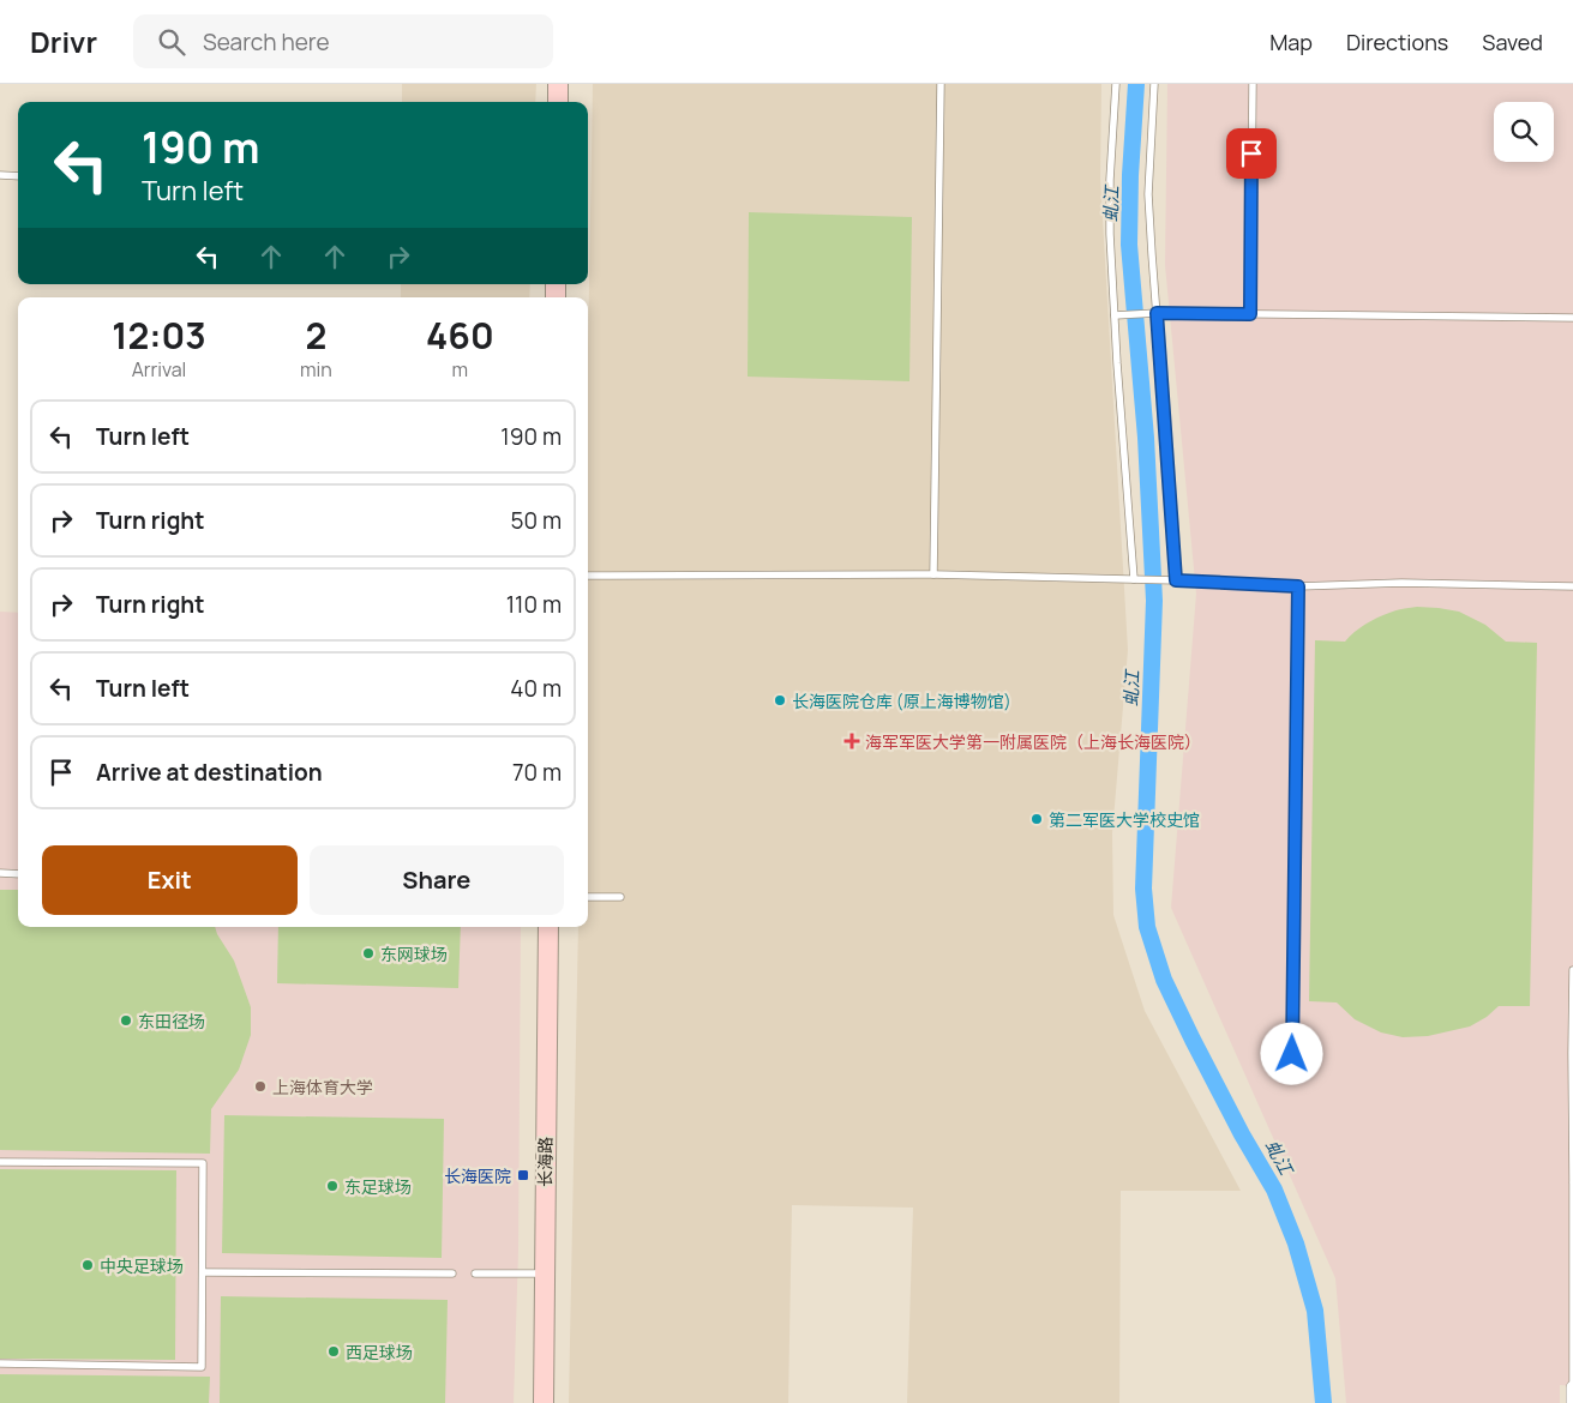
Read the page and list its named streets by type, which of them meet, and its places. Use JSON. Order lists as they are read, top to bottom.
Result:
{
  "streets": {
    "street": ["长海路"]
  },
  "water": ["虬江"],
  "places": {
    "other": [
      "长海医院仓库 (原上海博物馆)",
      "第二军医大学校史馆",
      "东网球场",
      "东田径场",
      "上海体育大学",
      "东足球场",
      "中央足球场",
      "西足球场"
    ],
    "health": ["海军军医大学第一附属医院（上海长海医院）"],
    "transit": ["长海医院"]
  },
  "page": {
    "header": "Drivr",
    "search": "Search here",
    "nav": ["Map", "Directions", "Saved"],
    "turn": ["190 m", "Turn left"],
    "eta": [
      "12:03",
      "Arrival",
      "2",
      "min",
      "460",
      "m"
    ],
    "list": [
      {
        "name": "Turn left",
        "value": "190 m"
      },
      {
        "name": "Turn right",
        "value": "50 m"
      },
      {
        "name": "Turn right",
        "value": "110 m"
      },
      {
        "name": "Turn left",
        "value": "40 m"
      },
      {
        "name": "Arrive at destination",
        "value": "70 m"
      }
    ],
    "buttons": ["Exit", "Share"]
  }
}
